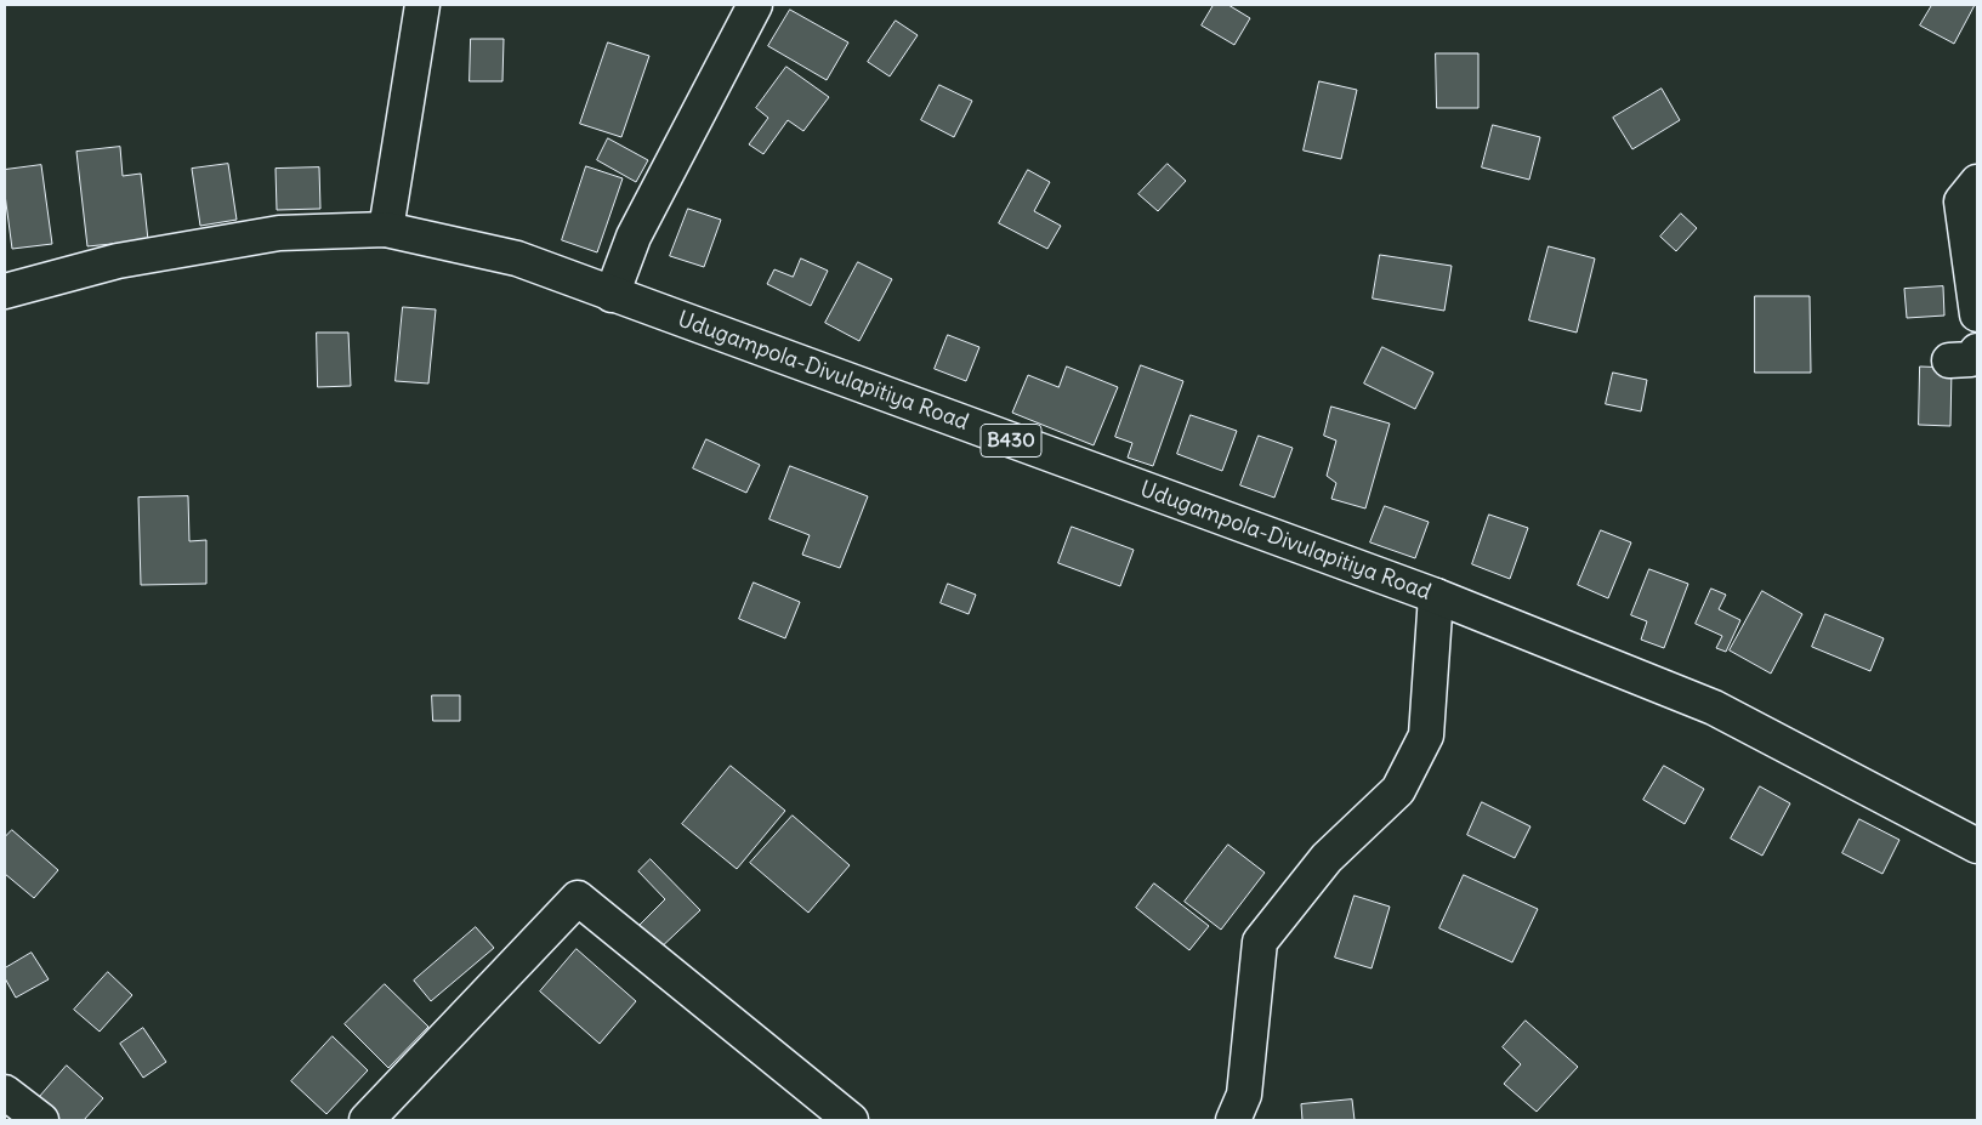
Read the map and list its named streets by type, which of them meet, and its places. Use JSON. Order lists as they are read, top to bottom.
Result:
{
  "streets": {
    "main road": ["Udugampola-Divulapitiya Road", "B430"]
  }
}
